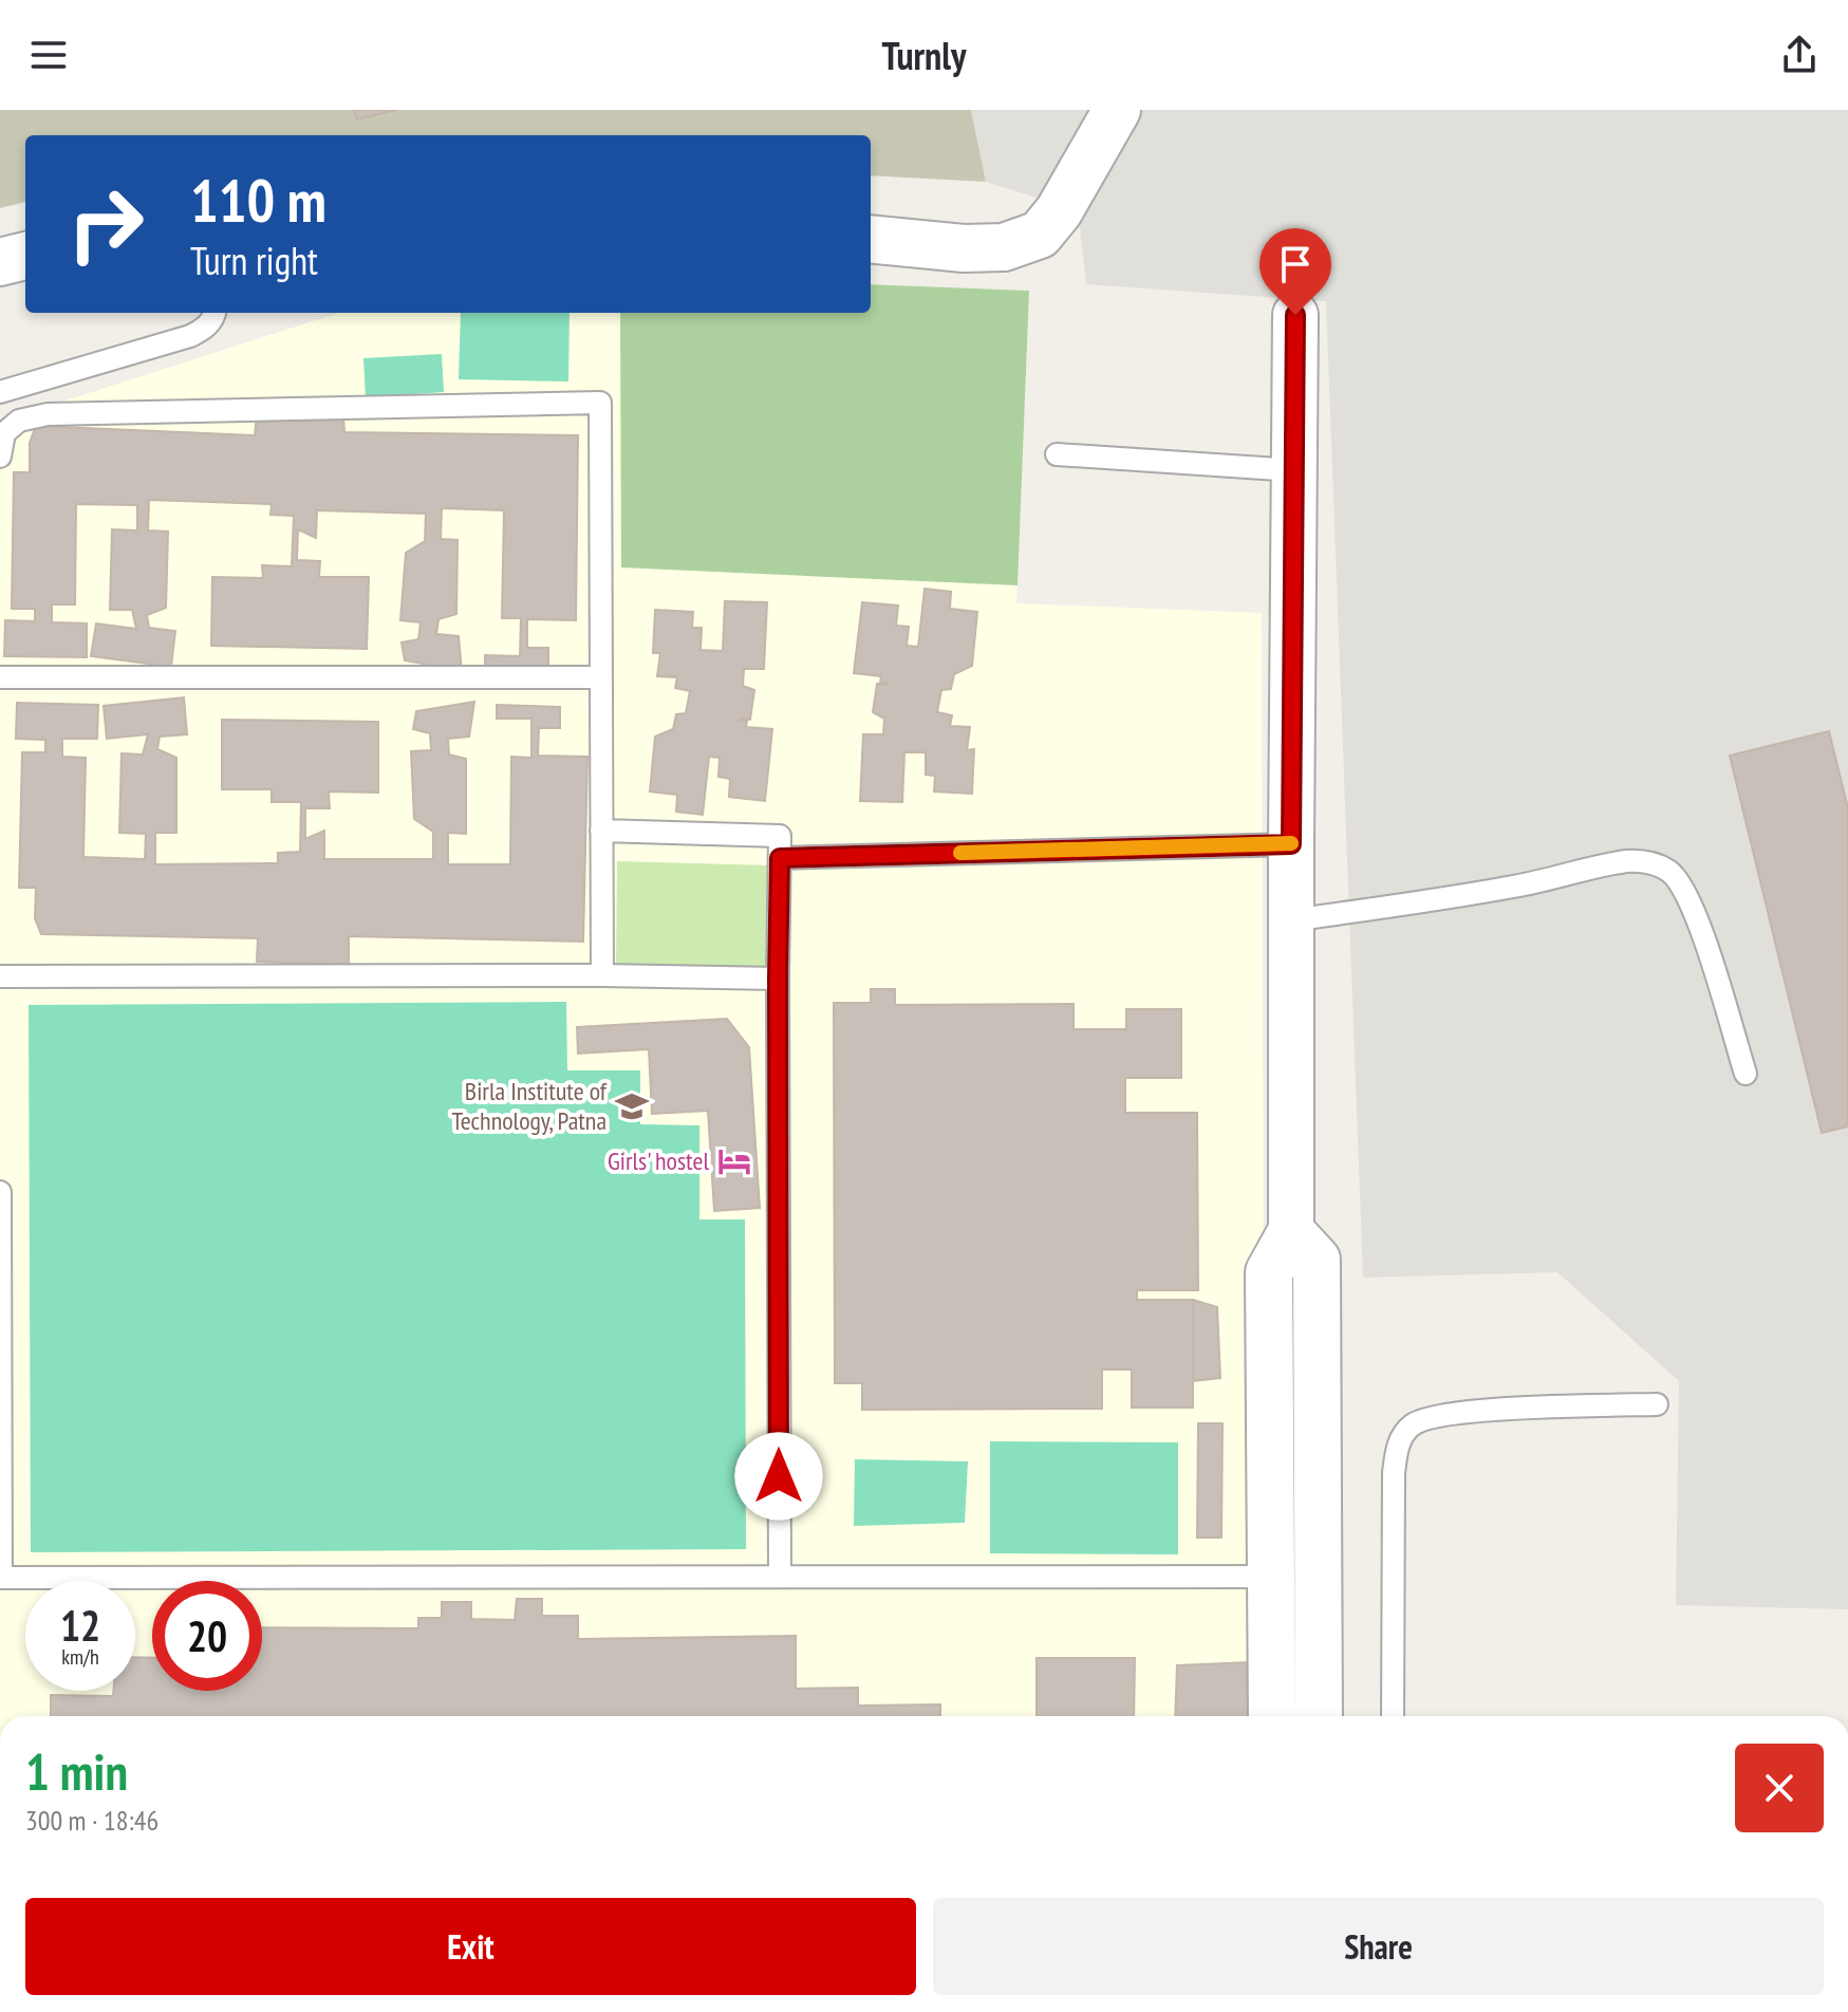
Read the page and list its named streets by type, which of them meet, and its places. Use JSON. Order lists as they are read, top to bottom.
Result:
{
  "places": {
    "school or university": ["Birla Institute of Technology, Patna"],
    "hotel": ["Girls' hostel"]
  },
  "page": {
    "header": "Turnly",
    "turn": ["110 m", "Turn right"],
    "speed": "12 km/h",
    "limit": "20",
    "heading": ["1 min", "300 m · 18:46"],
    "buttons": ["Exit", "Share"]
  }
}
